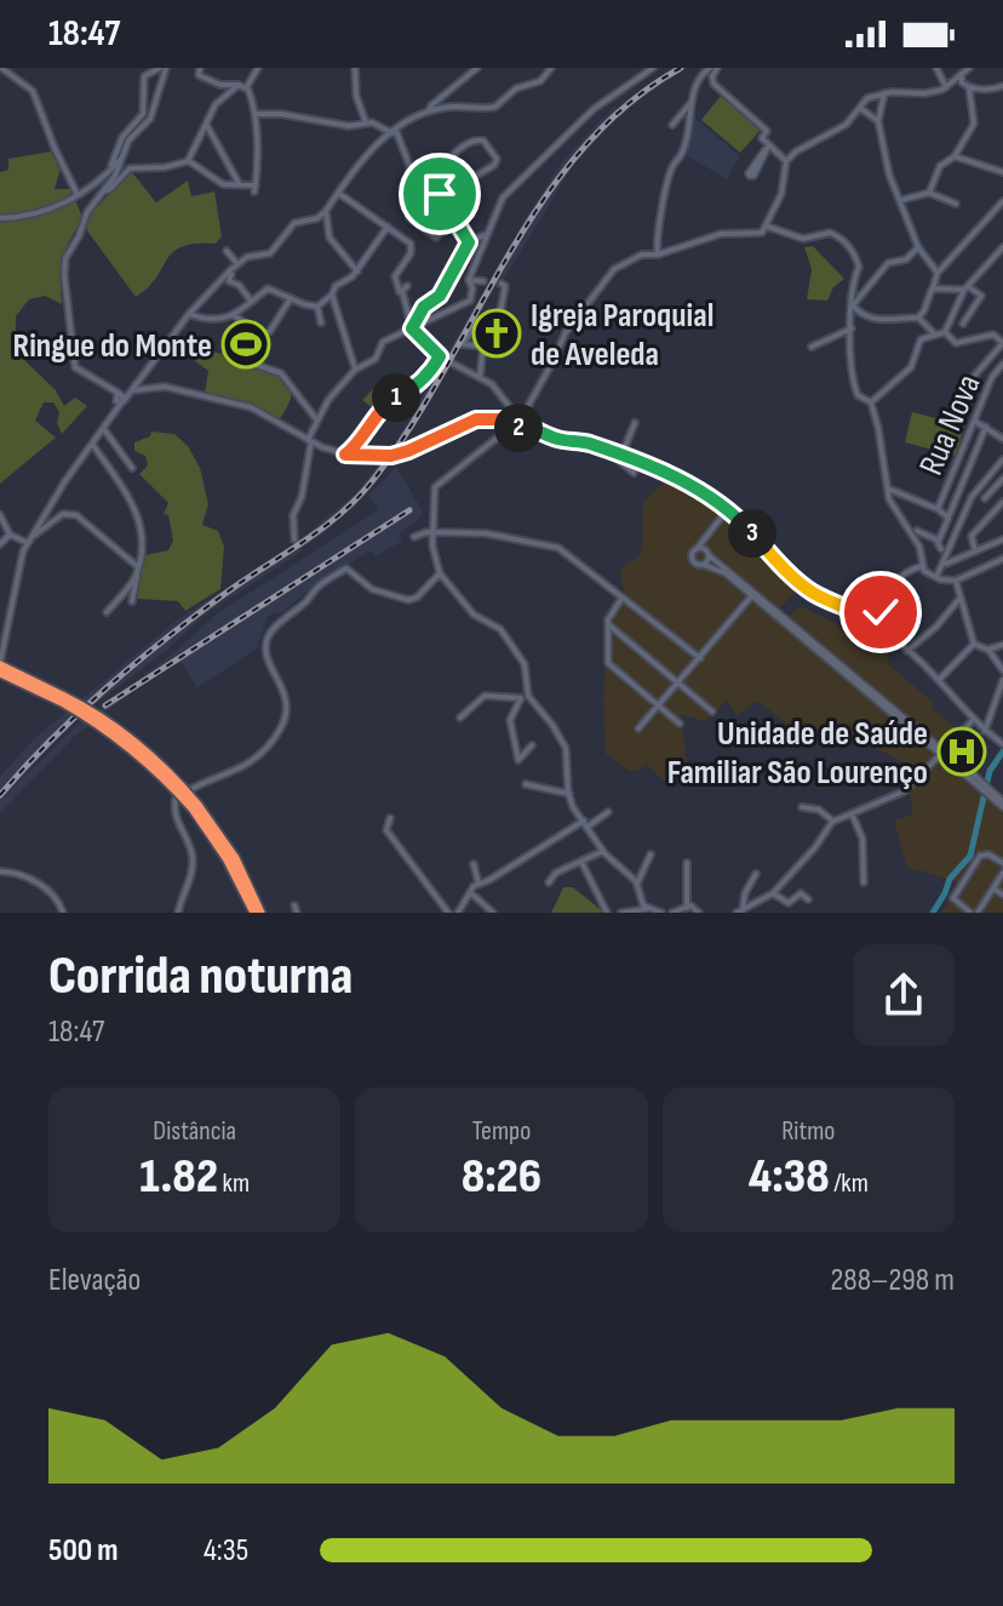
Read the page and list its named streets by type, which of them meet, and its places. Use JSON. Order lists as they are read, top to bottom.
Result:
{
  "streets": {
    "street": ["Rua Nova"]
  },
  "places": {
    "church": ["Igreja Paroquial de Aveleda"],
    "sports": ["Ringue do Monte"],
    "hospital": ["Unidade de Saúde Familiar São Lourenço"]
  },
  "page": {
    "status": "18:47",
    "pins": ["1", "2", "3"],
    "heading": ["Corrida noturna", "18:47"],
    "stats": [
      ["Distância", "1.82 km"],
      ["Tempo", "8:26"],
      ["Ritmo", "4:38 /km"]
    ],
    "chart": ["Elevação", "288–298 m"],
    "list": [
      {
        "name": "500 m",
        "note": "4:35"
      }
    ]
  }
}
